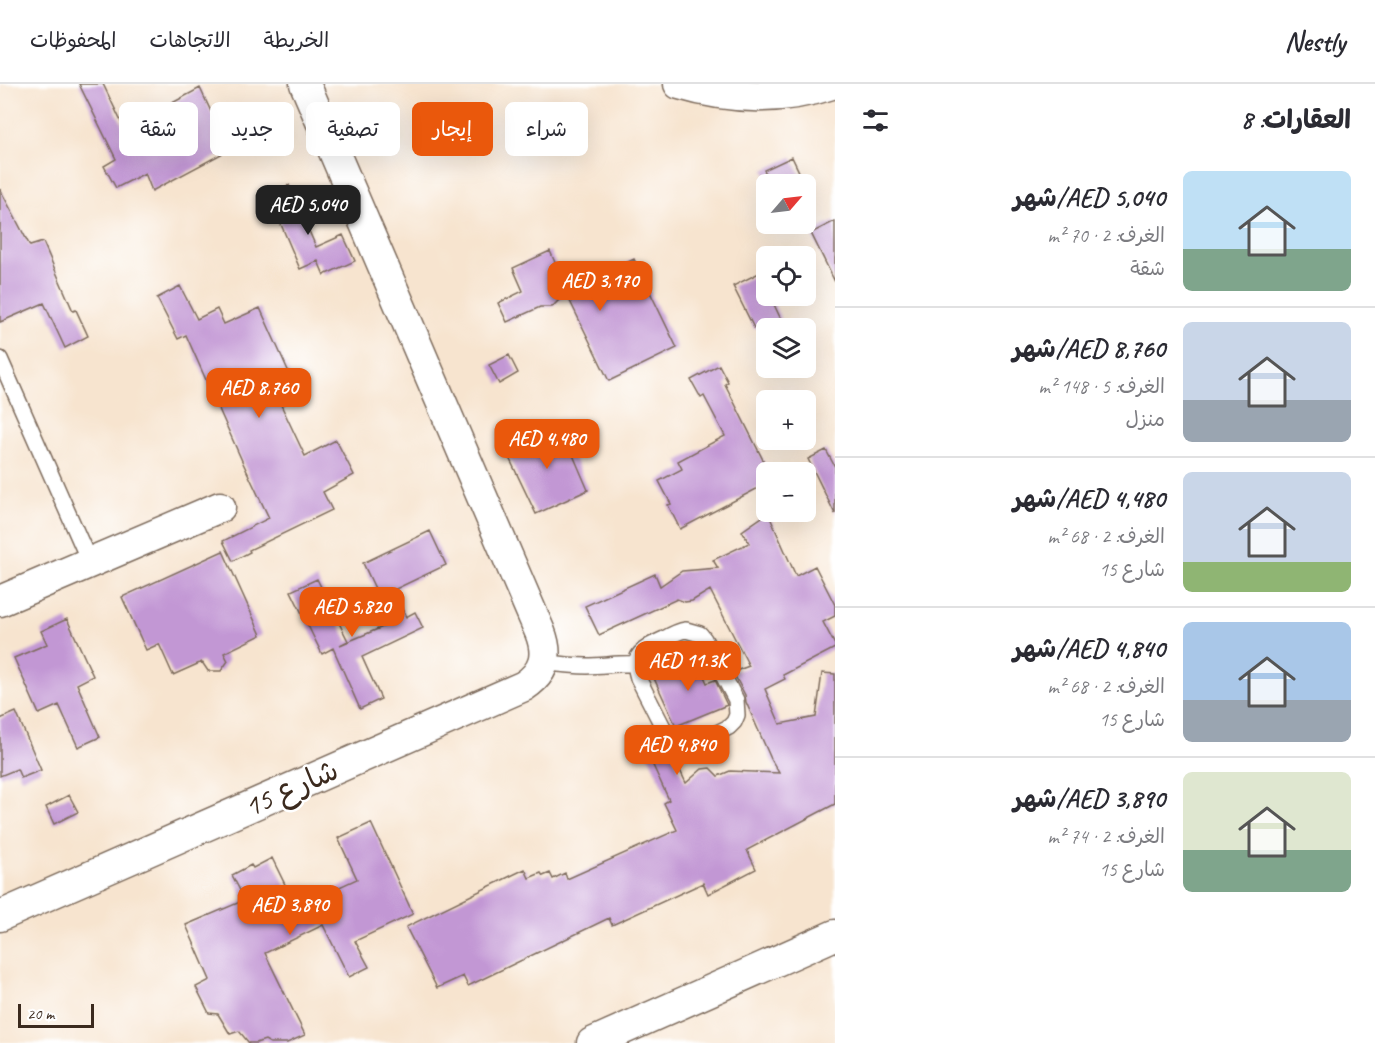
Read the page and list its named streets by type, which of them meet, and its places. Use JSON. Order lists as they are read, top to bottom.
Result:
{
  "streets": {
    "street": ["شارع 15"]
  },
  "scale_bar": "20 m",
  "north": "top right",
  "page": {
    "header": "Nestly",
    "nav": ["الخريطة", "الاتجاهات", "المحفوظات"],
    "heading": "العقارات: 8",
    "chip": [
      "شراء",
      "إيجار",
      "تصفية",
      "جديد",
      "شقة"
    ],
    "list": [
      {
        "name": "AED 5,040/شهر",
        "note": "الغرف: 2 · 70 m² · شقة"
      },
      {
        "name": "AED 8,760/شهر",
        "note": "الغرف: 5 · 148 m² · منزل"
      },
      {
        "name": "AED 4,480/شهر",
        "note": "الغرف: 2 · 68 m² · شارع 15"
      },
      {
        "name": "AED 4,840/شهر",
        "note": "الغرف: 2 · 68 m² · شارع 15"
      },
      {
        "name": "AED 3,890/شهر",
        "note": "الغرف: 2 · 74 m² · شارع 15"
      }
    ],
    "map_buttons": ["+", "−"],
    "price": [
      "AED 5,040",
      "AED 3,170",
      "AED 8,760",
      "AED 4,480",
      "AED 5,820",
      "AED 11.3K",
      "AED 4,840",
      "AED 3,890"
    ],
    "scale": "20 m"
  }
}
